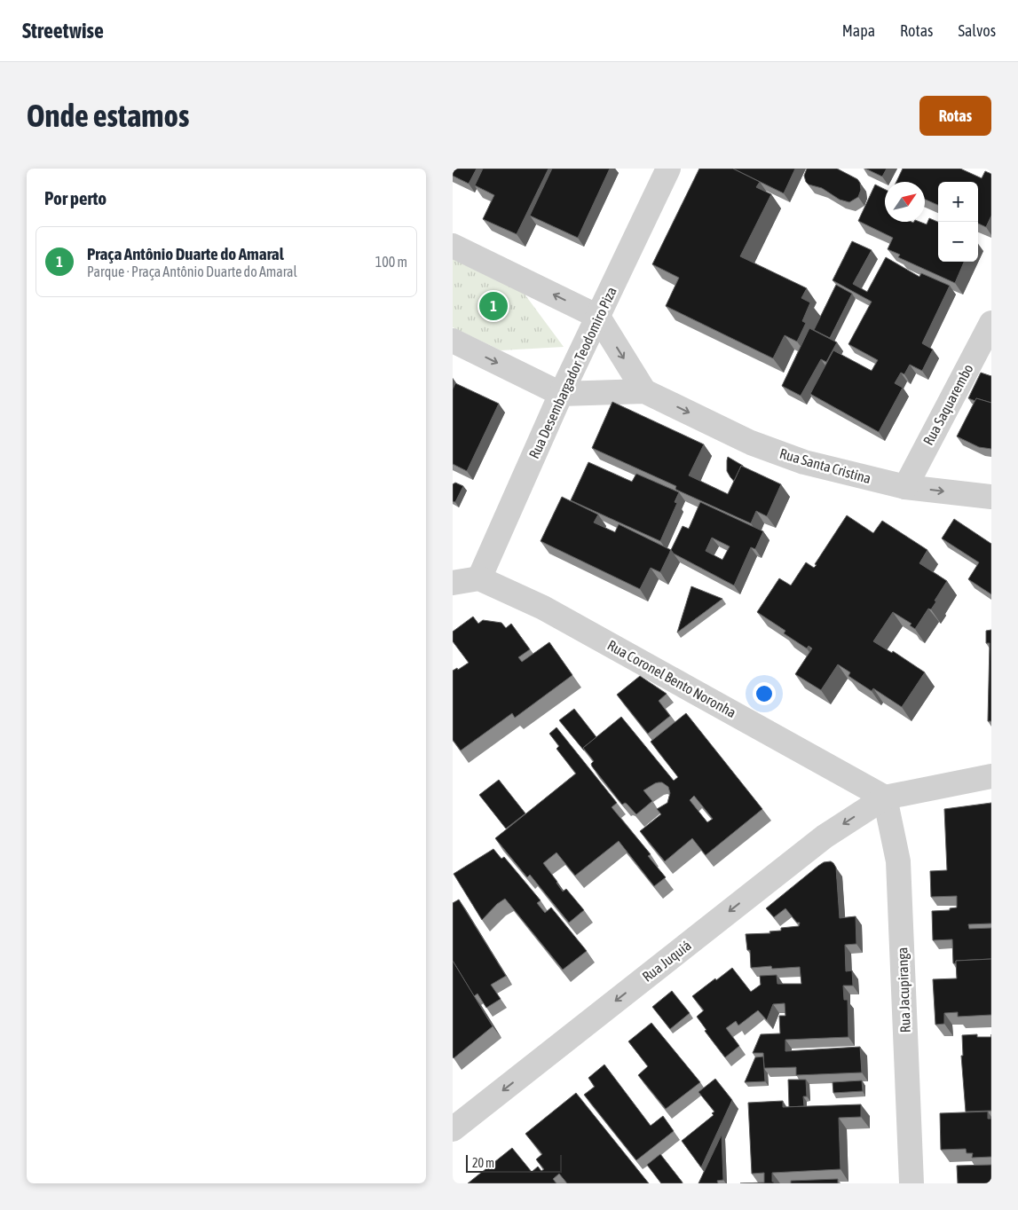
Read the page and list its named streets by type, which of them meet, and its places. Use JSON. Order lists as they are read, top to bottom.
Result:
{
  "streets": {
    "street": [
      "Rua Desembargador Teodomiro Piza",
      "Rua Saquarembo",
      "Rua Santa Cristina",
      "Rua Coronel Bento Noronha",
      "Rua Juquiá",
      "Rua Jacupiranga"
    ]
  },
  "crossings": [
    ["Rua Desembargador Teodomiro Piza", "Rua Santa Cristina"],
    ["Rua Desembargador Teodomiro Piza", "Rua Coronel Bento Noronha"],
    ["Rua Saquarembo", "Rua Santa Cristina"],
    ["Rua Coronel Bento Noronha", "Rua Juquiá"],
    ["Rua Coronel Bento Noronha", "Rua Jacupiranga"],
    ["Rua Juquiá", "Rua Jacupiranga"]
  ],
  "one_way": ["Rua Santa Cristina", "Rua Juquiá"],
  "scale_bar": "20 m",
  "north": "top right",
  "page": {
    "header": "Streetwise",
    "nav": ["Mapa", "Rotas", "Salvos"],
    "buttons": "Rotas",
    "title": "Onde estamos",
    "heading": "Por perto",
    "map_buttons": ["+", "−"],
    "list": [
      {
        "mark": "1",
        "name": "Praça Antônio Duarte do Amaral",
        "note": "Parque · Praça Antônio Duarte do Amaral",
        "value": "100 m"
      }
    ],
    "pins": "1",
    "scale": "20 m"
  }
}
